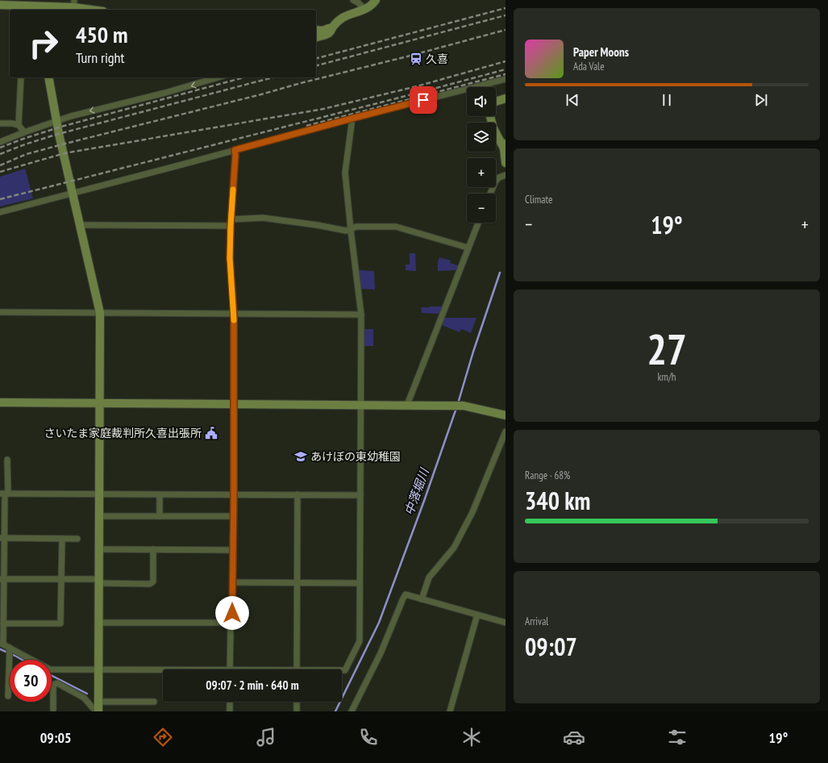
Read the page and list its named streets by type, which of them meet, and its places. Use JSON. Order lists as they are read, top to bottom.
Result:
{
  "water": ["中落堀川"],
  "places": {
    "station": ["久喜"],
    "public building": ["さいたま家庭裁判所久喜出張所"],
    "school or university": ["あけぼの東幼稚園"]
  },
  "page": {
    "turn": ["450 m", "Turn right"],
    "song": ["Paper Moons", "Ada Vale"],
    "map_buttons": ["+", "−"],
    "tile": [
      "Climate",
      ["27", "km/h"],
      ["Range · 68%", "340 km"],
      ["Arrival", "09:07"]
    ],
    "heat": ["−", "19°", "+"],
    "limit": "30",
    "trip": "09:07 · 2 min · 640 m",
    "tabs": ["09:05", "19°"]
  }
}
